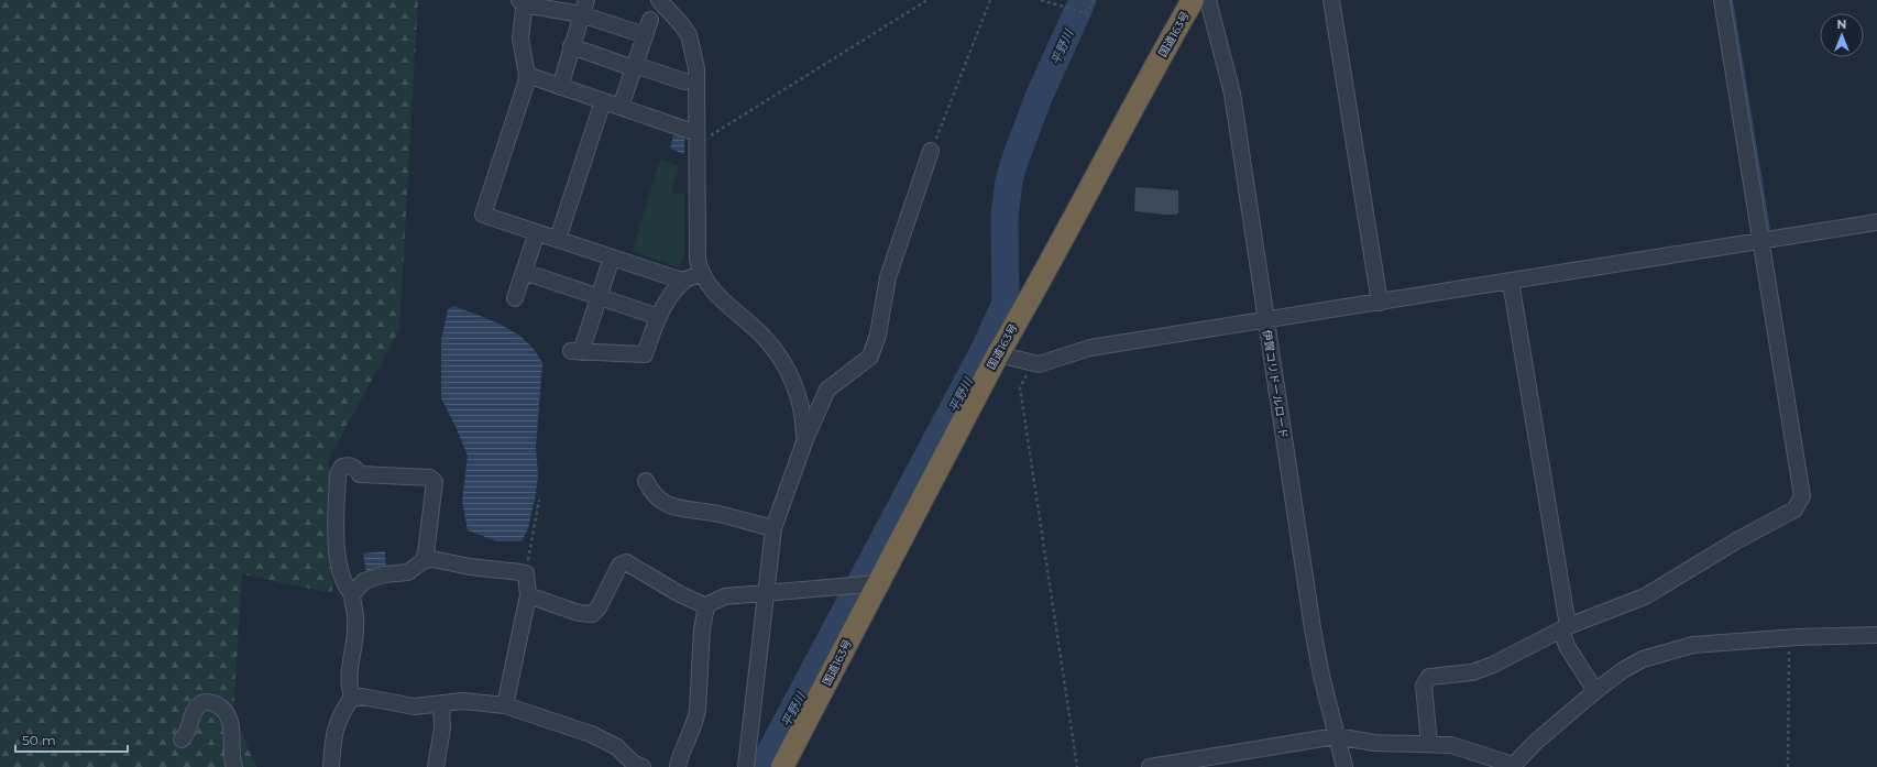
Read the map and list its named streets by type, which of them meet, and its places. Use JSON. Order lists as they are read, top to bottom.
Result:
{
  "streets": {
    "highway": ["国道163号"],
    "street": ["伊賀コリドールロード"]
  },
  "water": ["平野川"],
  "scale_bar": "50 m",
  "north": "top"
}
